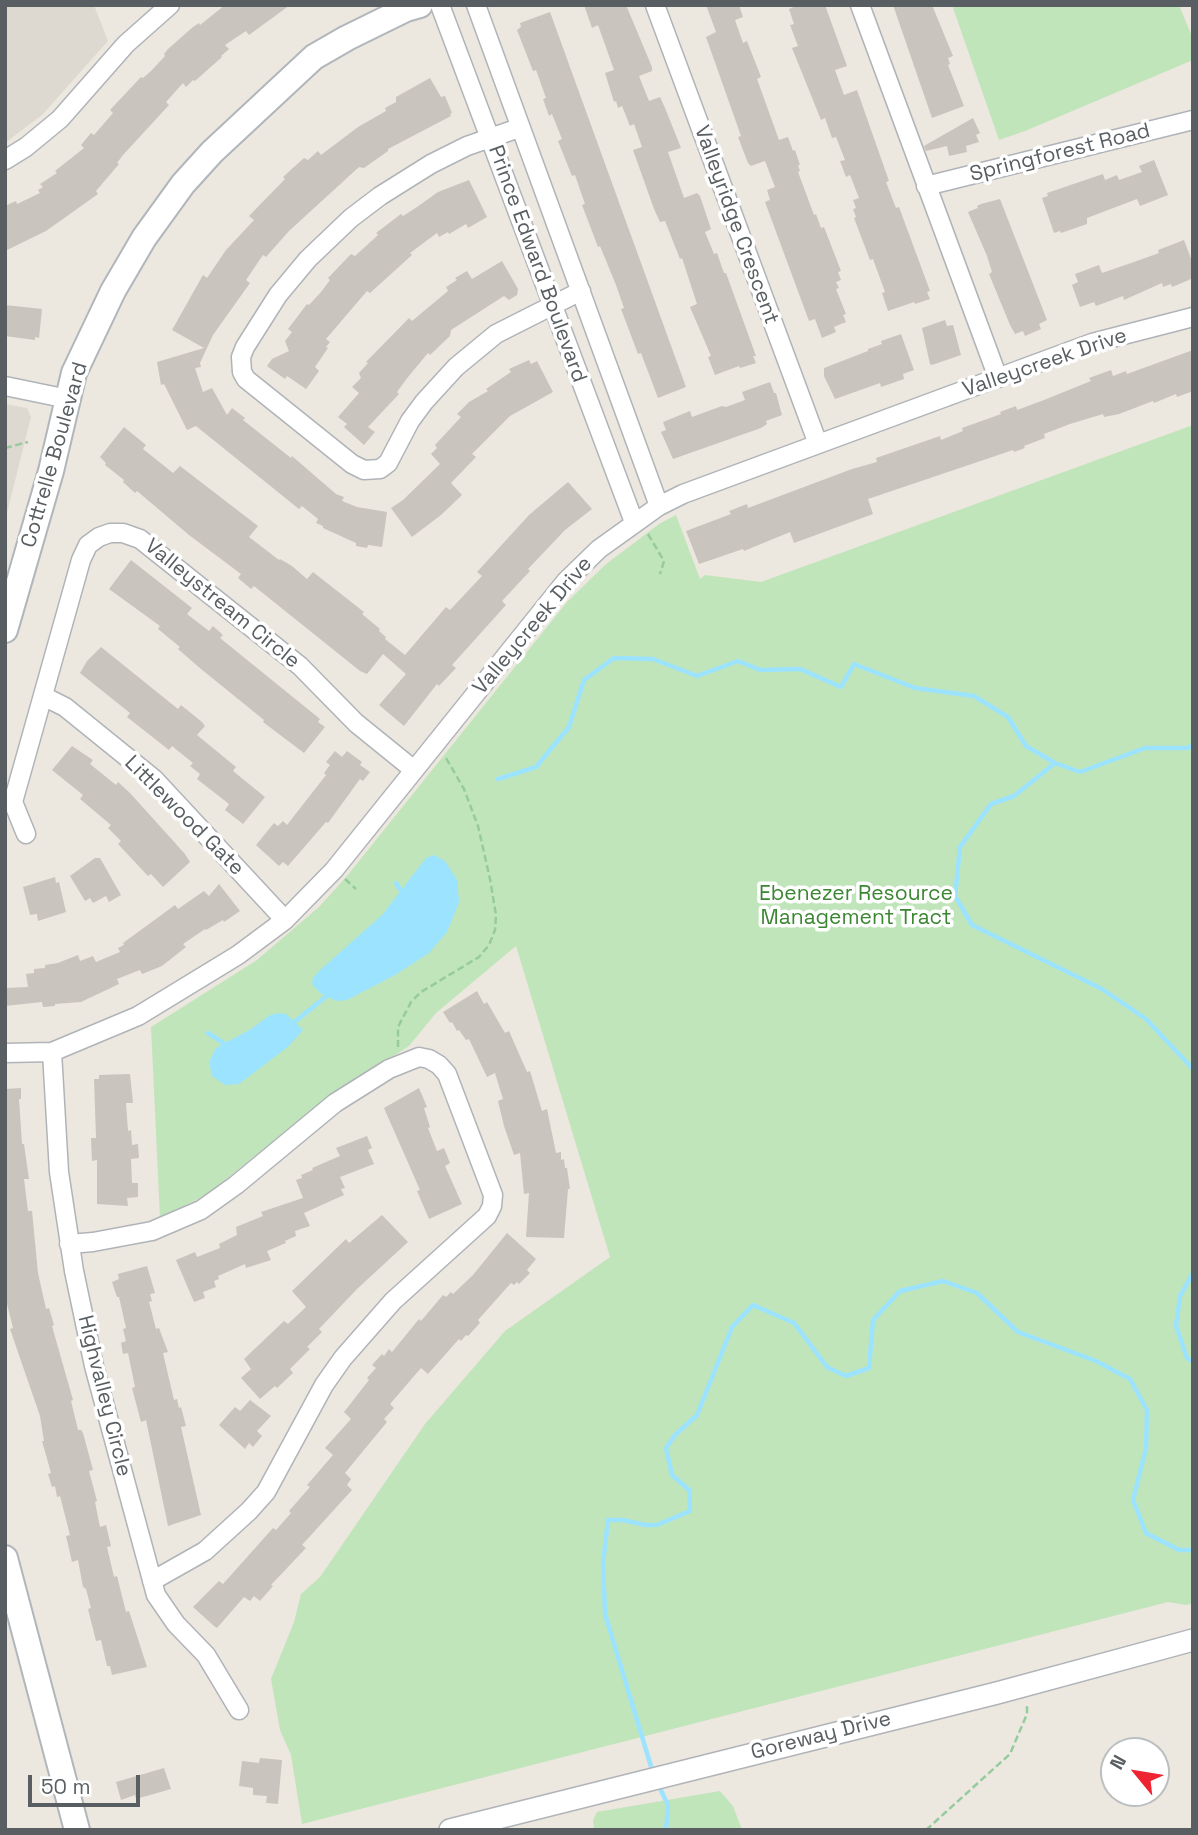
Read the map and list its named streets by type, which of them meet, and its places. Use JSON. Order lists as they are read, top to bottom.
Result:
{
  "streets": {
    "main road": ["Cottrelle Boulevard"],
    "street": [
      "Springforest Road",
      "Valleyridge Crescent",
      "Prince Edward Boulevard",
      "Valleycreek Drive",
      "Valleystream Circle",
      "Littlewood Gate",
      "Highvalley Circle",
      "Goreway Drive"
    ]
  },
  "crossings": [
    ["Valleyridge Crescent", "Valleycreek Drive"],
    ["Prince Edward Boulevard", "Valleycreek Drive"],
    ["Valleycreek Drive", "Valleystream Circle"],
    ["Valleycreek Drive", "Littlewood Gate"],
    ["Valleycreek Drive", "Highvalley Circle"],
    ["Valleystream Circle", "Littlewood Gate"]
  ],
  "parks": ["Ebenezer Resource Management Tract"],
  "scale_bar": "50 m",
  "north": "top left"
}
